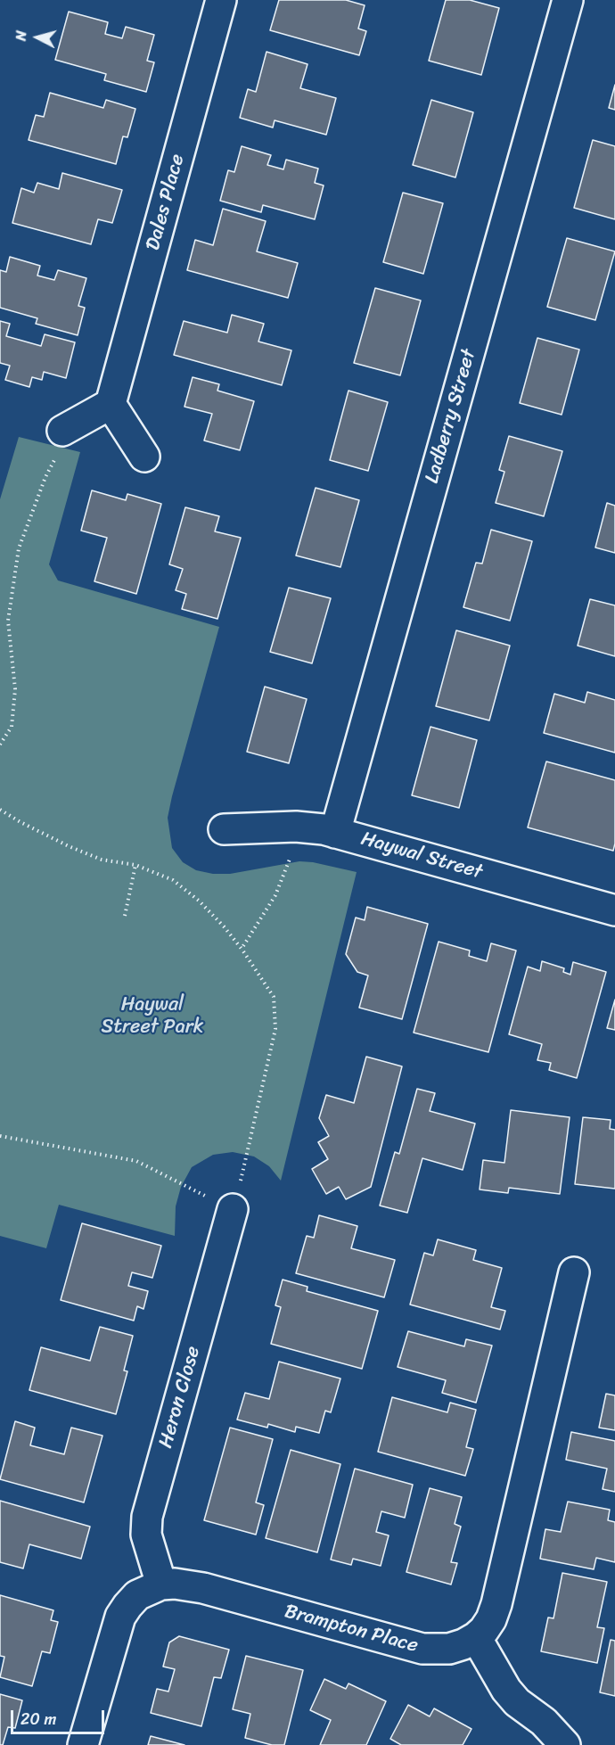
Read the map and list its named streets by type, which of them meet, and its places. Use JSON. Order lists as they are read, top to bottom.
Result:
{
  "streets": {
    "street": [
      "Dales Place",
      "Ladberry Street",
      "Haywal Street",
      "Heron Close",
      "Brampton Place"
    ]
  },
  "crossings": [
    ["Ladberry Street", "Haywal Street"],
    ["Heron Close", "Brampton Place"]
  ],
  "parks": ["Haywal Street Park"],
  "scale_bar": "20 m",
  "north": "left"
}
